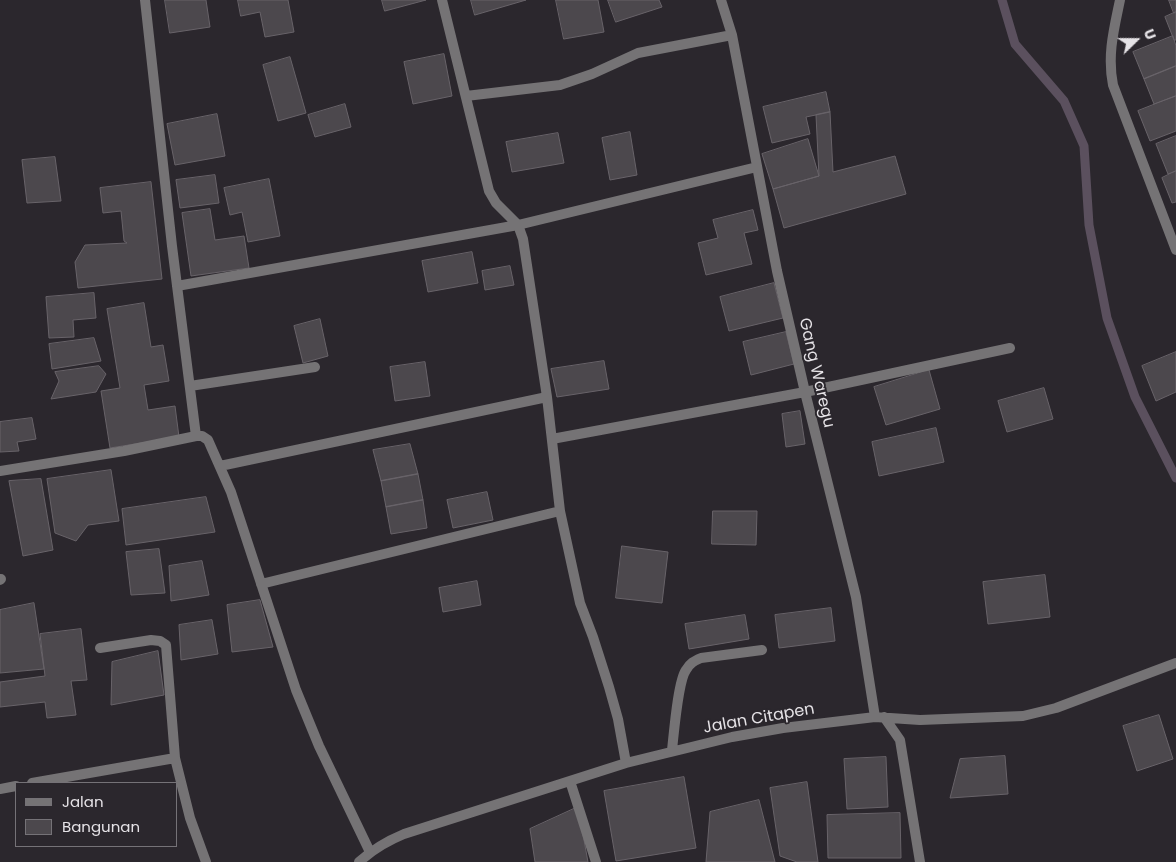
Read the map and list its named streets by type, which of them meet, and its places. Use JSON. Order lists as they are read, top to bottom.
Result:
{
  "streets": {
    "street": ["Gang Waregu", "Jalan Citapen"]
  },
  "crossings": [
    ["Gang Waregu", "Jalan Citapen"]
  ],
  "legend": ["Jalan", "Bangunan"],
  "north": "right"
}
